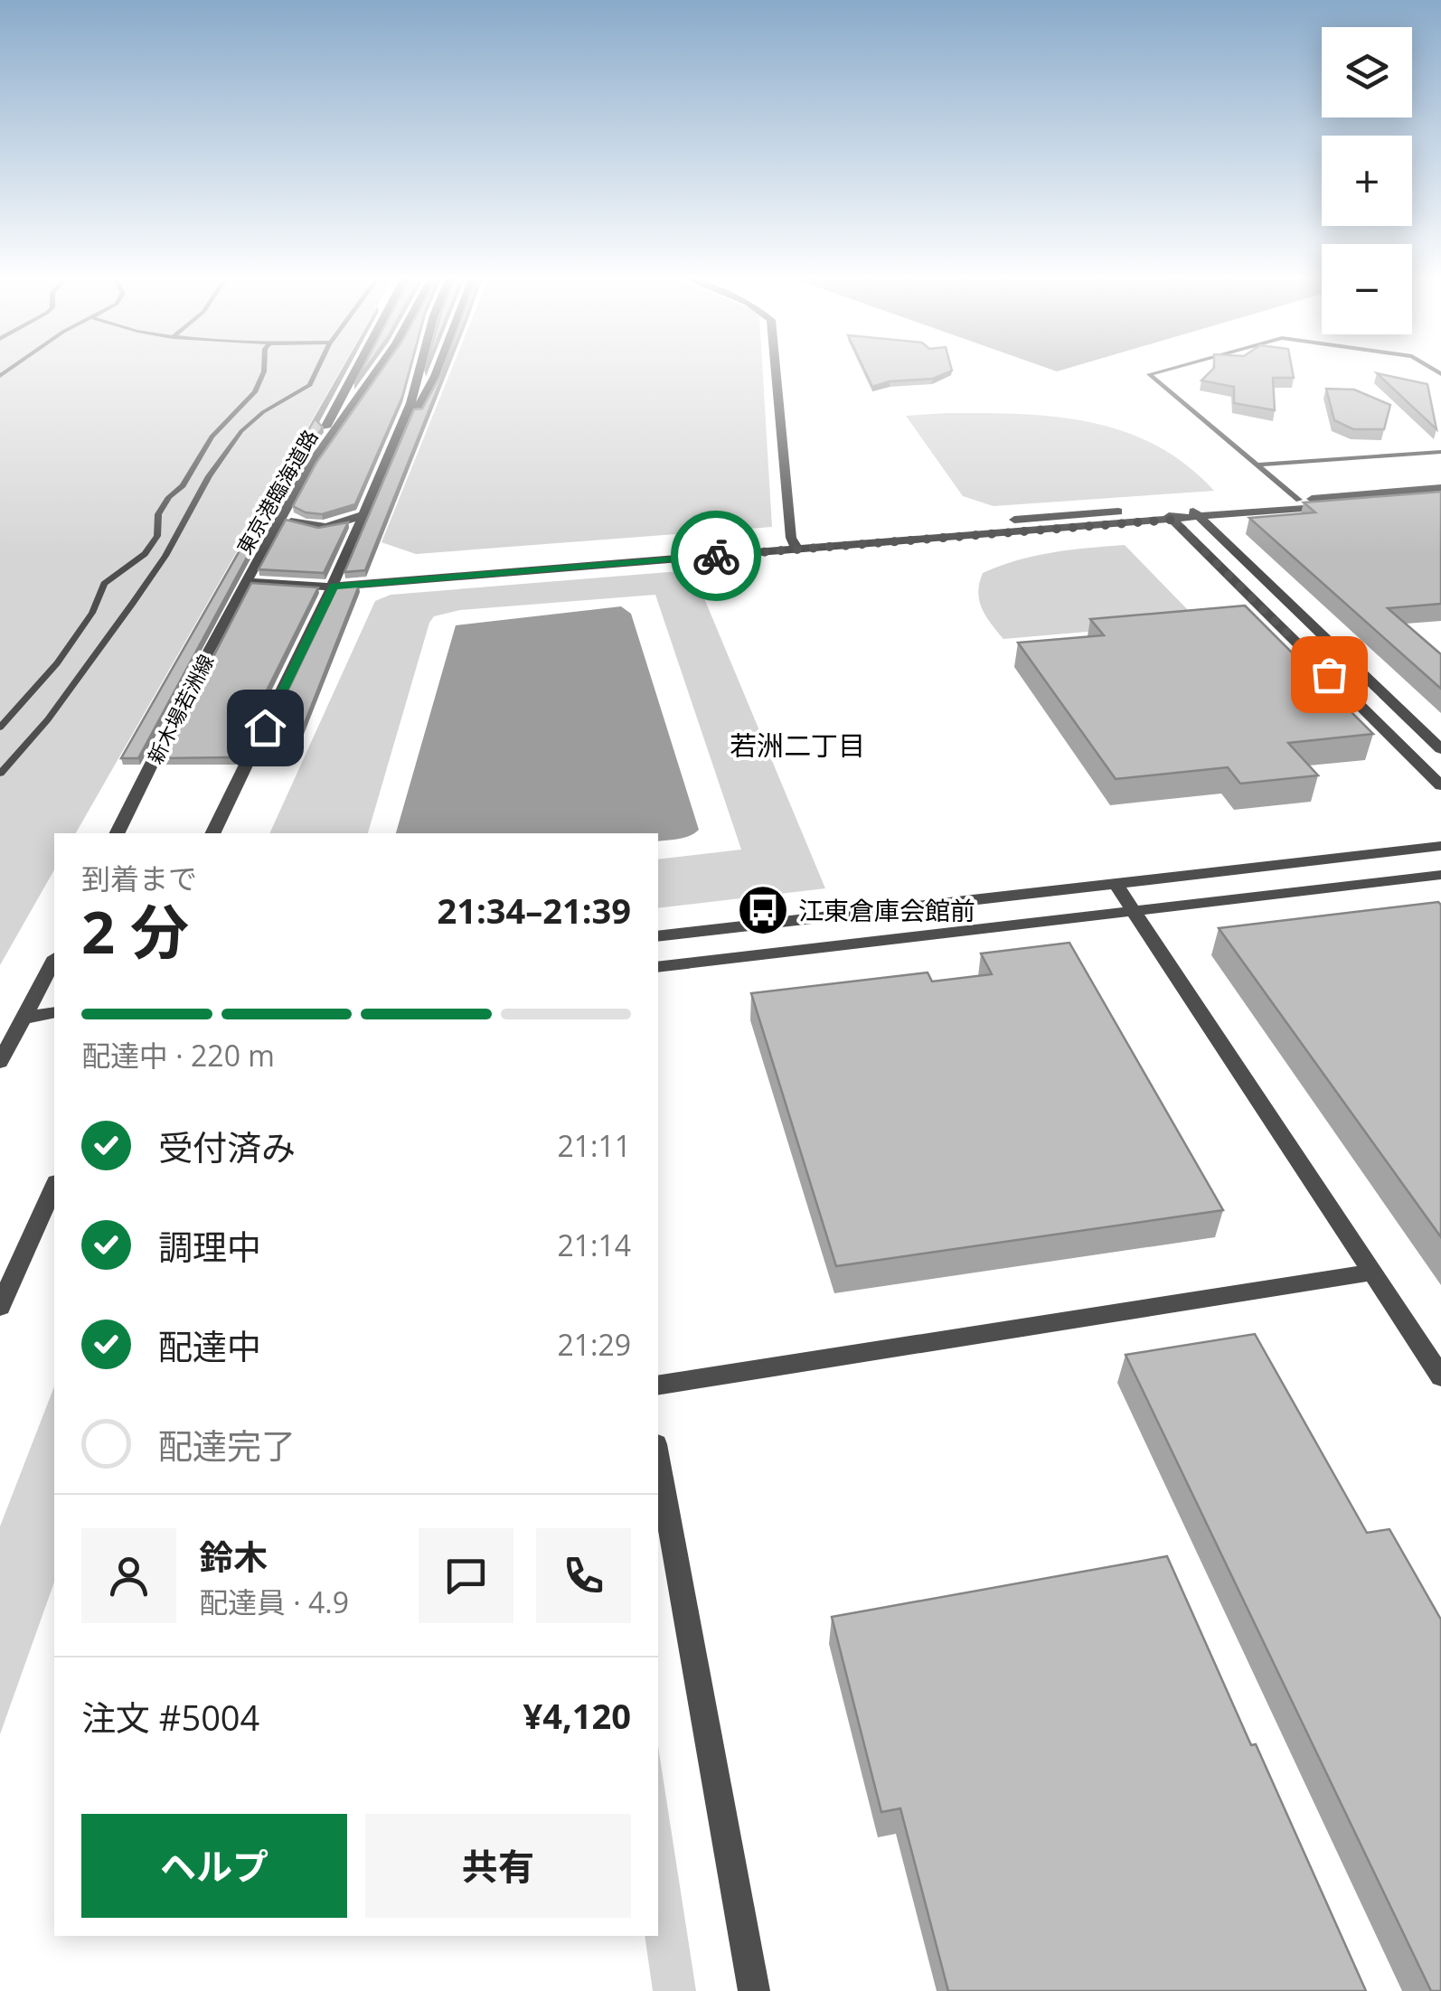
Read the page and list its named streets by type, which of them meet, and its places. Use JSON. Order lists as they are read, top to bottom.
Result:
{
  "streets": {
    "street": ["東京港臨海道路", "新木場若洲線"]
  },
  "crossings": [
    ["東京港臨海道路", "新木場若洲線"]
  ],
  "districts": ["若洲二丁目"],
  "places": {
    "bus stop": ["江東倉庫会館前"]
  },
  "page": {
    "map_buttons": ["+", "−"],
    "heading": ["2 分", "到着まで", "21:34–21:39"],
    "panel": [
      "鈴木",
      "配達員 · 4.9",
      "注文 #5004",
      "¥4,120"
    ],
    "bar": "配達中 · 220 m",
    "list": [
      ["受付済み", "21:11"],
      ["調理中", "21:14"],
      ["配達中", "21:29"],
      "配達完了"
    ],
    "buttons": ["ヘルプ", "共有"]
  }
}
